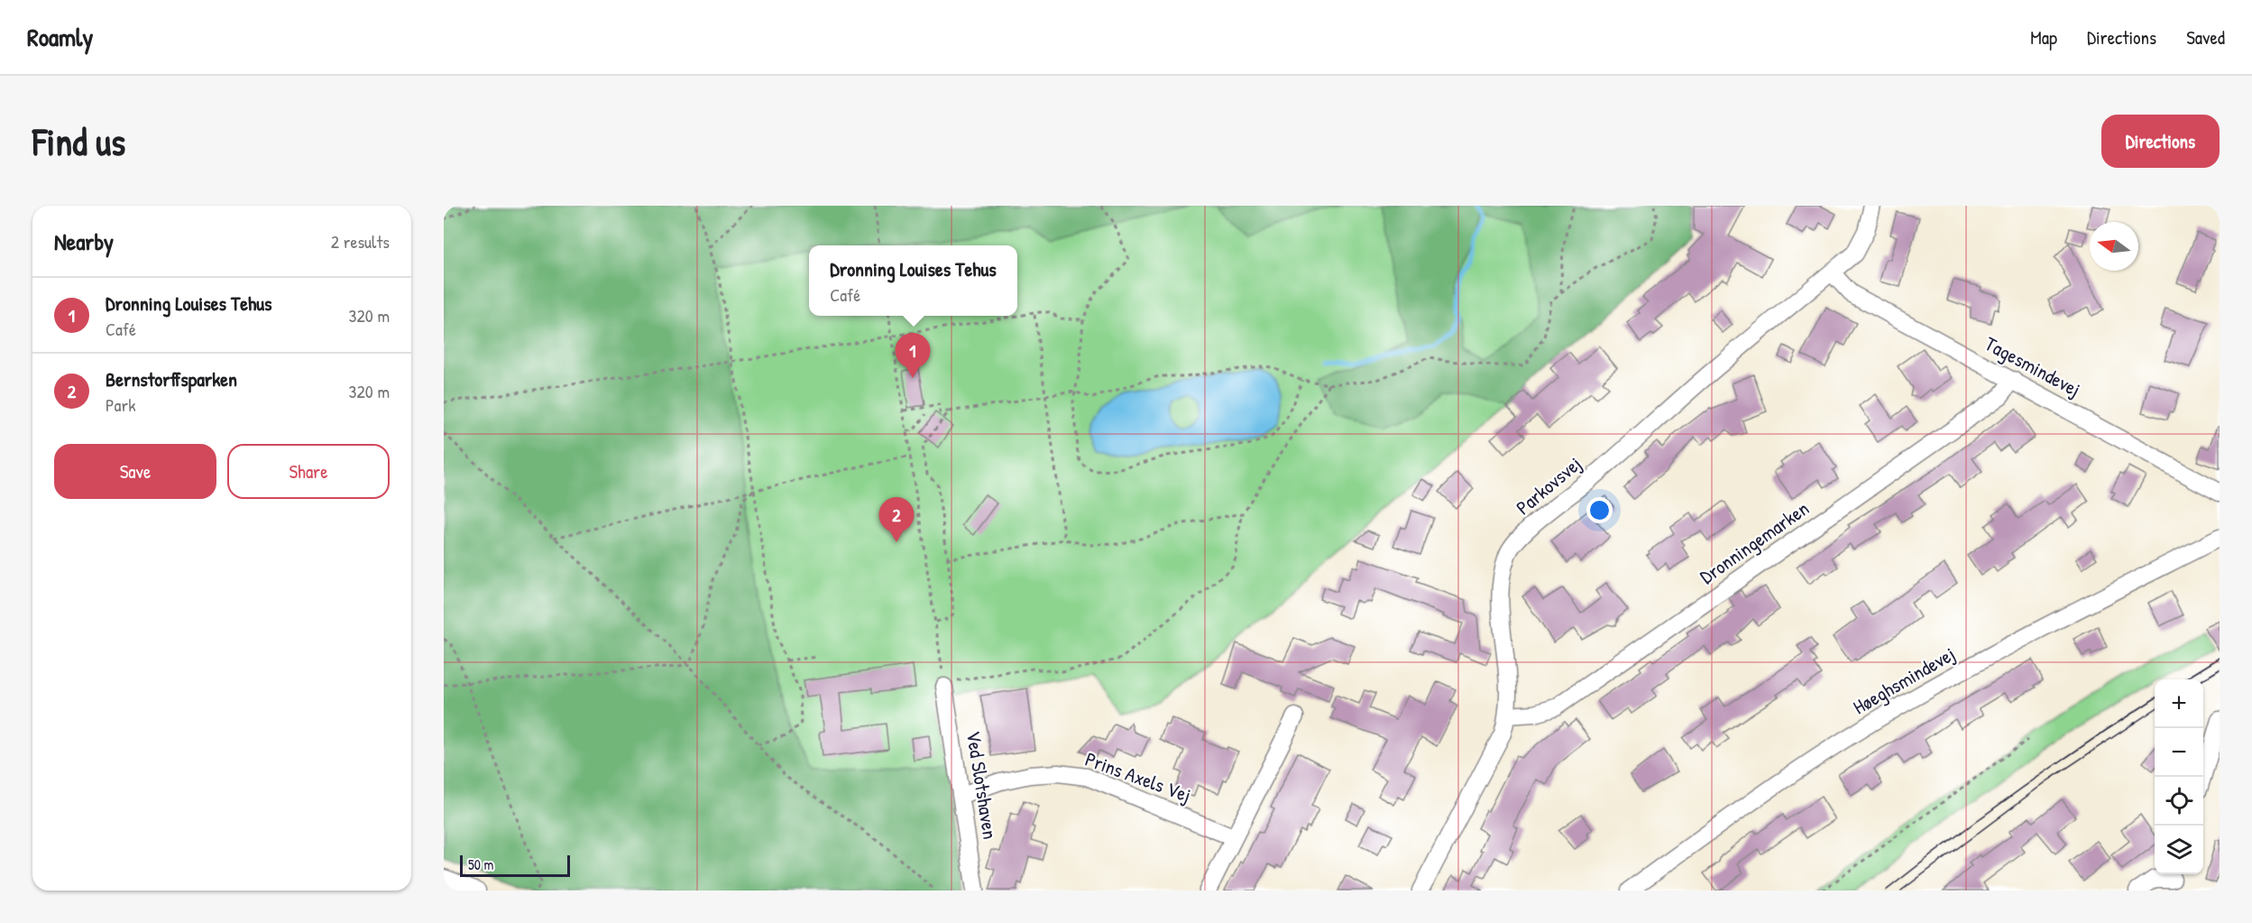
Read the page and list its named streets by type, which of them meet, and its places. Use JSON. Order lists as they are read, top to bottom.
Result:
{
  "streets": {
    "street": [
      "Tagesmindevej",
      "Parkovsvej",
      "Dronningemarken",
      "Høeghsmindevej",
      "Prins Axels Vej",
      "Ved Slotshaven"
    ]
  },
  "crossings": [
    ["Tagesmindevej", "Parkovsvej"],
    ["Tagesmindevej", "Dronningemarken"],
    ["Parkovsvej", "Dronningemarken"],
    ["Prins Axels Vej", "Ved Slotshaven"]
  ],
  "scale_bar": "50 m",
  "north": "left",
  "page": {
    "header": "Roamly",
    "nav": ["Map", "Directions", "Saved"],
    "buttons": [
      "Directions",
      ["Save", "Share"]
    ],
    "title": "Find us",
    "heading": ["Nearby", "2 results"],
    "popup": ["Dronning Louises Tehus", "Café"],
    "list": [
      {
        "mark": "1",
        "name": "Dronning Louises Tehus",
        "note": "Café",
        "value": "320 m"
      },
      {
        "mark": "2",
        "name": "Bernstorffsparken",
        "note": "Park",
        "value": "320 m"
      }
    ],
    "pins": ["1", "2"],
    "map_buttons": ["+", "−"],
    "scale": "50 m"
  }
}
